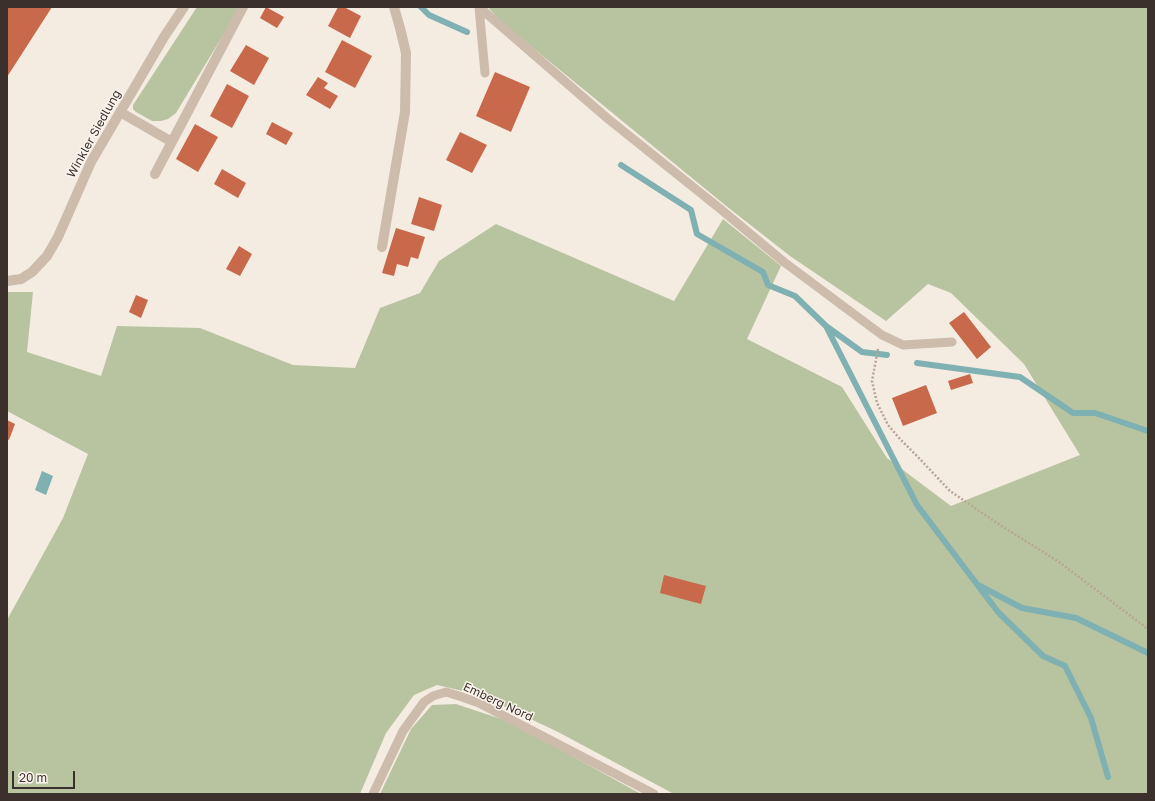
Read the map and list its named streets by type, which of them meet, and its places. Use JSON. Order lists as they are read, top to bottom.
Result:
{
  "streets": {
    "street": ["Winkler Siedlung"],
    "lane": ["Emberg Nord"]
  },
  "scale_bar": "20 m"
}
